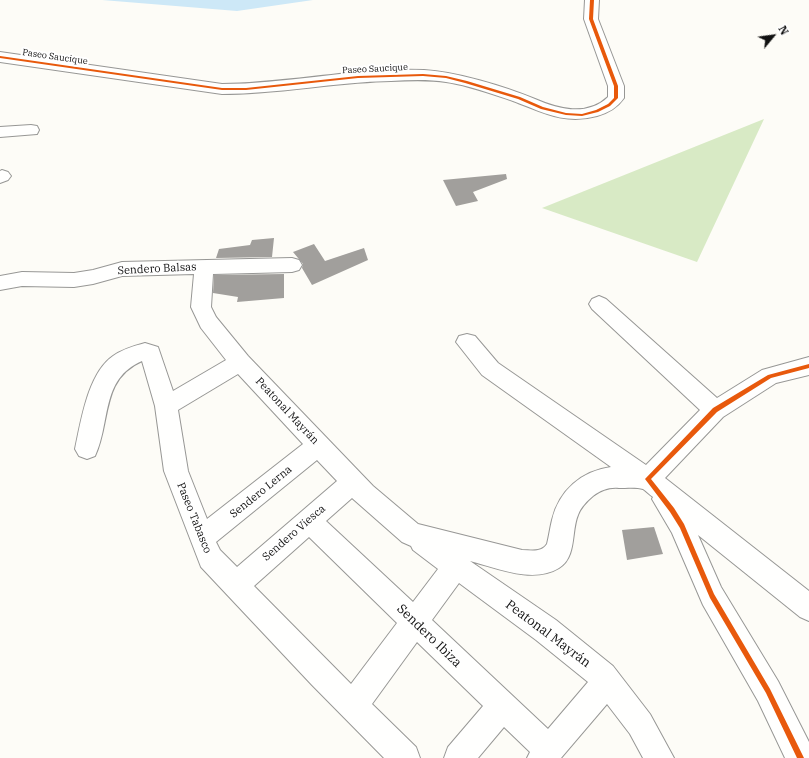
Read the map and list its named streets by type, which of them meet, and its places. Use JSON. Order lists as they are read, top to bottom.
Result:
{
  "streets": {
    "street": [
      "Paseo Saucique",
      "Sendero Balsas",
      "Peatonal Mayrán",
      "Sendero Lerna",
      "Paseo Tabasco",
      "Sendero Viesca",
      "Sendero Ibiza"
    ]
  },
  "crossings": [
    ["Sendero Balsas", "Peatonal Mayrán"],
    ["Peatonal Mayrán", "Sendero Lerna"],
    ["Peatonal Mayrán", "Sendero Viesca"],
    ["Sendero Lerna", "Paseo Tabasco"],
    ["Paseo Tabasco", "Sendero Viesca"],
    ["Sendero Viesca", "Sendero Ibiza"]
  ],
  "north": "top right"
}
